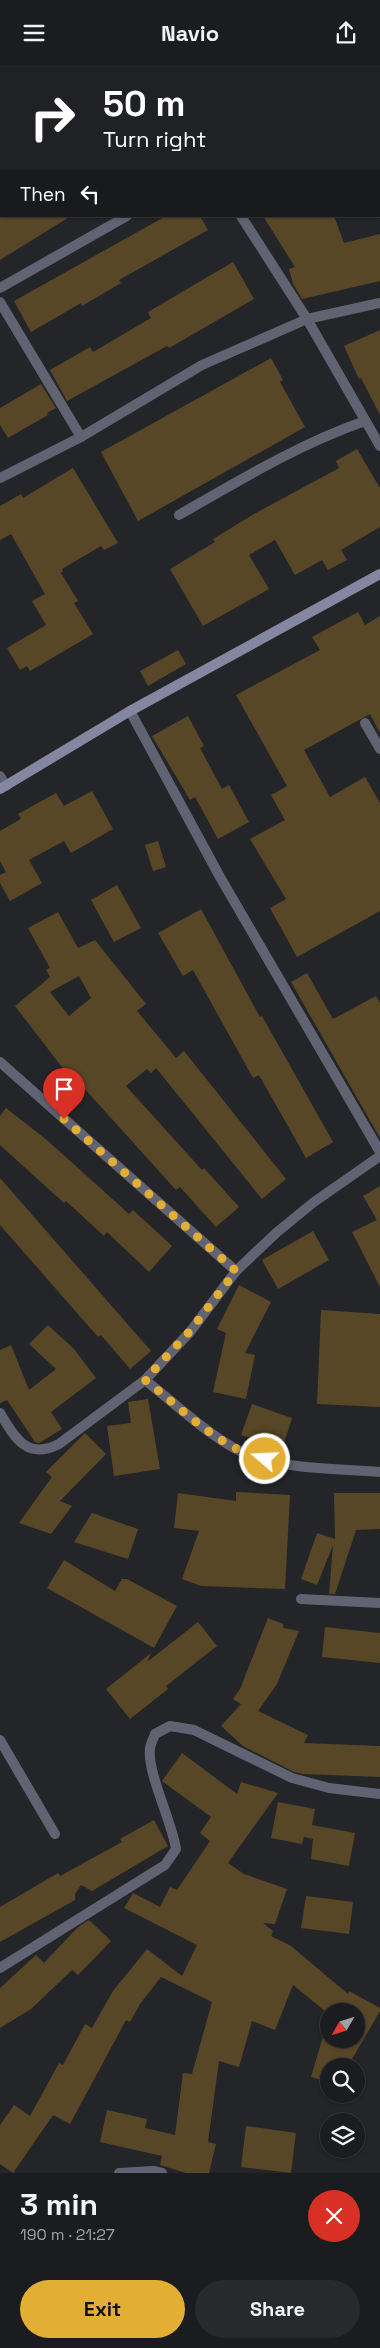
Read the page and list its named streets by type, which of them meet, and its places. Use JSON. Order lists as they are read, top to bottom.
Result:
{
  "north": "bottom left",
  "page": {
    "header": "Navio",
    "turn": ["50 m", "Turn right"],
    "then": "Then",
    "heading": ["3 min", "190 m · 21:27"],
    "buttons": ["Exit", "Share"]
  }
}
